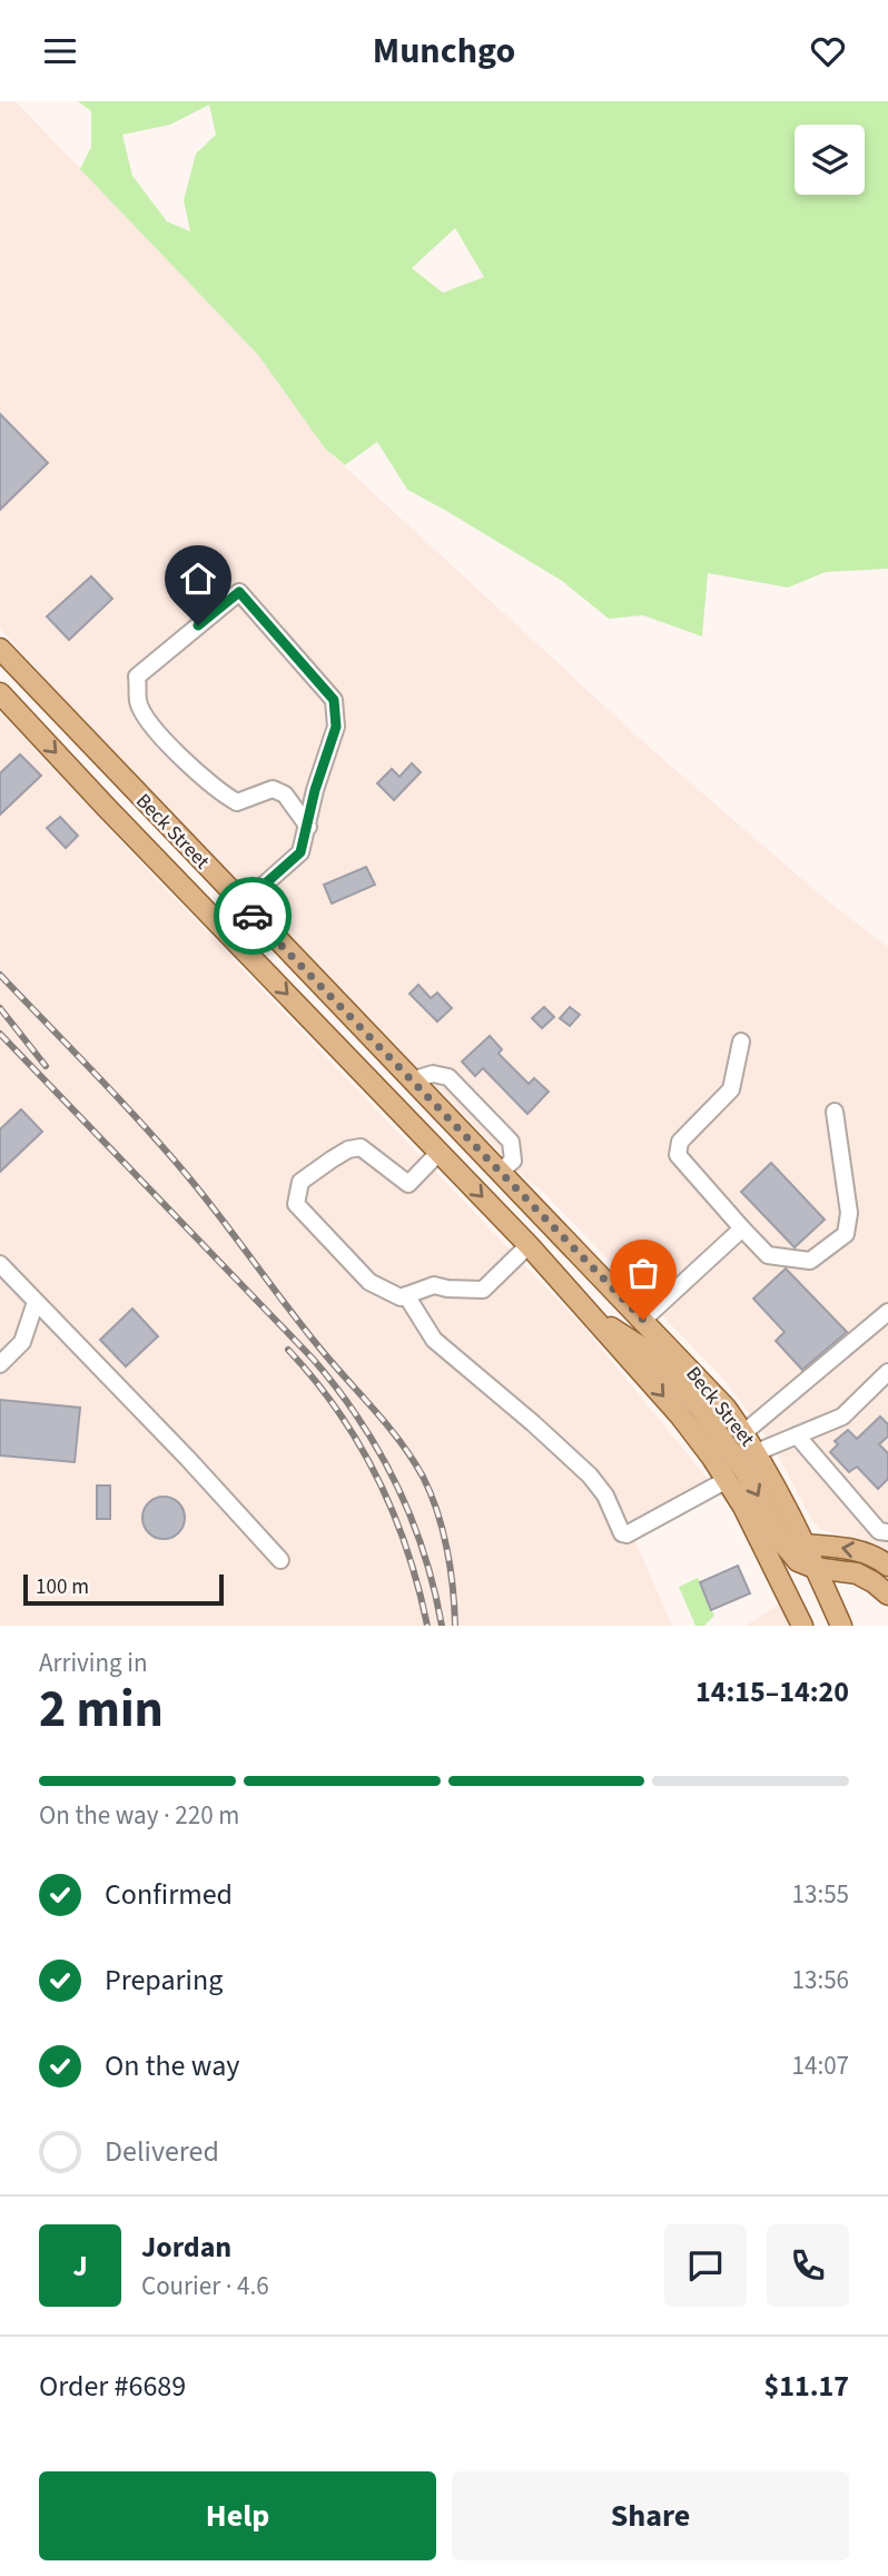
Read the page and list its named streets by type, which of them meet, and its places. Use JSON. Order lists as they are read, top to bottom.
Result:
{
  "streets": {
    "main road": ["Beck Street"]
  },
  "scale_bar": "100 m",
  "page": {
    "header": "Munchgo",
    "scale": "100 m",
    "heading": ["2 min", "Arriving in", "14:15–14:20"],
    "panel": [
      "Jordan",
      "Courier · 4.6",
      "Order #6689",
      "$11.17"
    ],
    "bar": "On the way · 220 m",
    "list": [
      ["Confirmed", "13:55"],
      ["Preparing", "13:56"],
      ["On the way", "14:07"],
      "Delivered"
    ],
    "round": "J",
    "buttons": ["Help", "Share"]
  }
}
